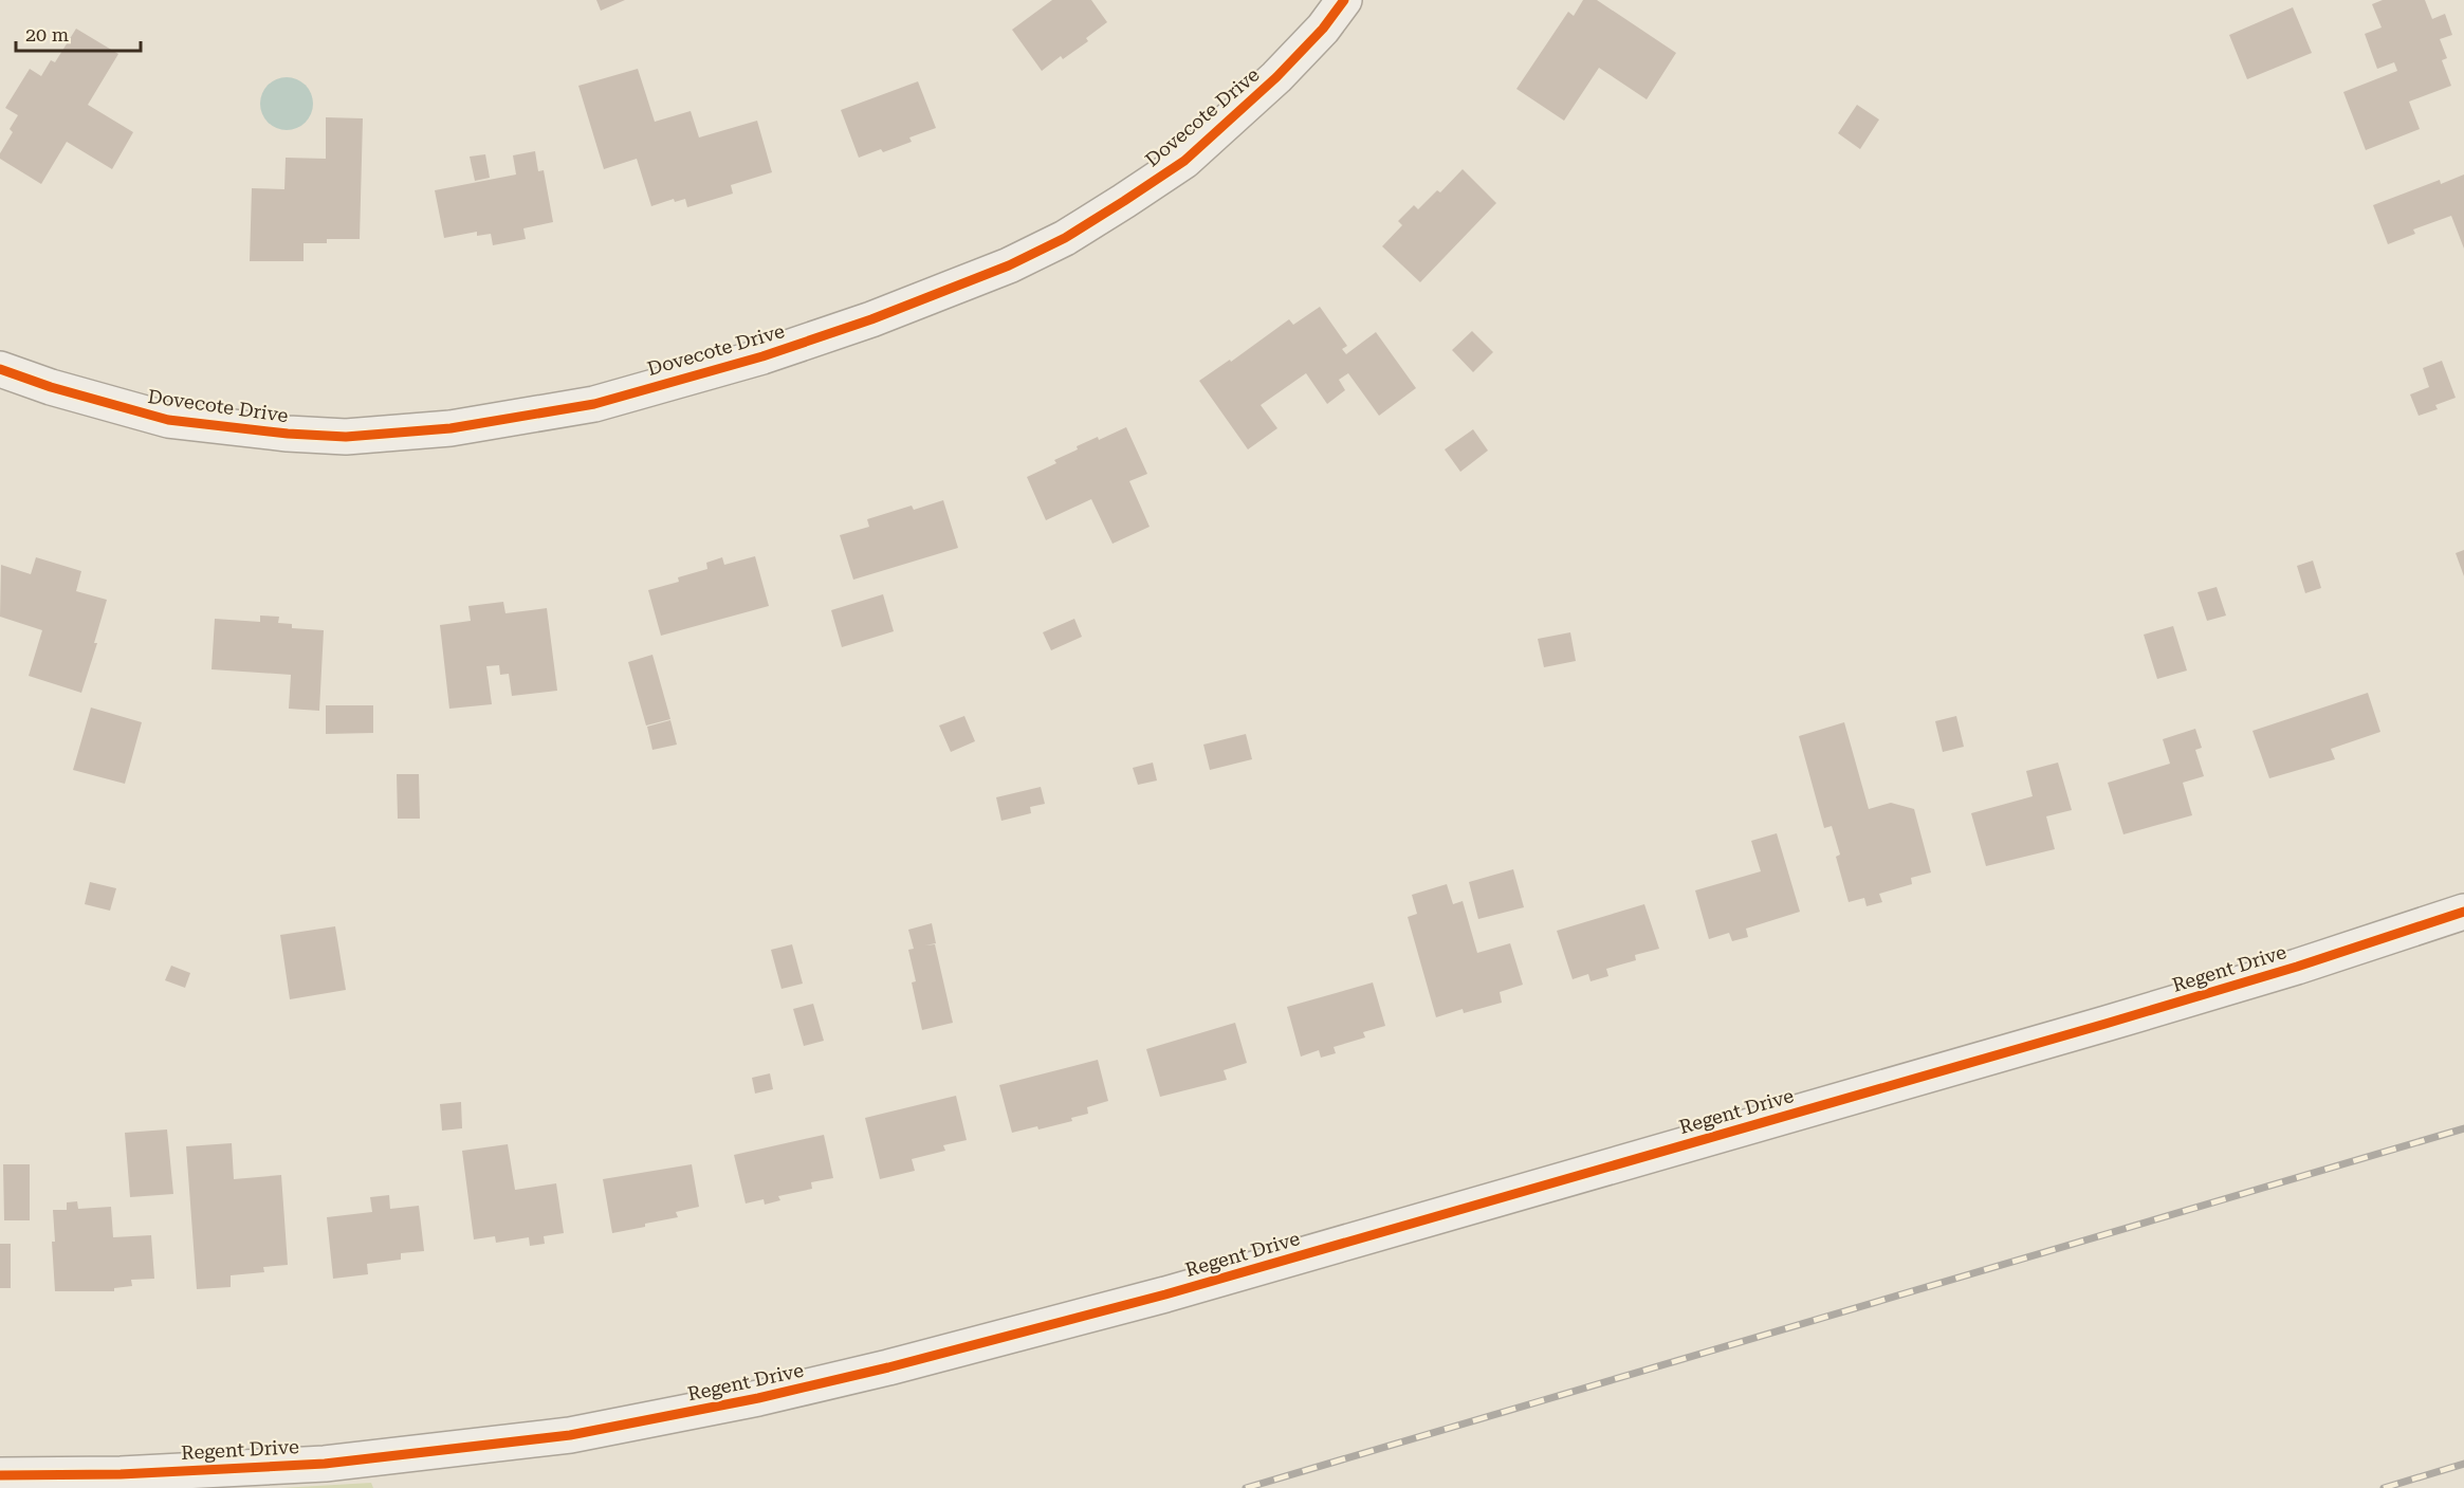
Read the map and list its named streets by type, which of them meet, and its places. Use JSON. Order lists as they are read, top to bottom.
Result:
{
  "streets": {
    "street": ["Dovecote Drive", "Regent Drive"]
  },
  "scale_bar": "20 m"
}
